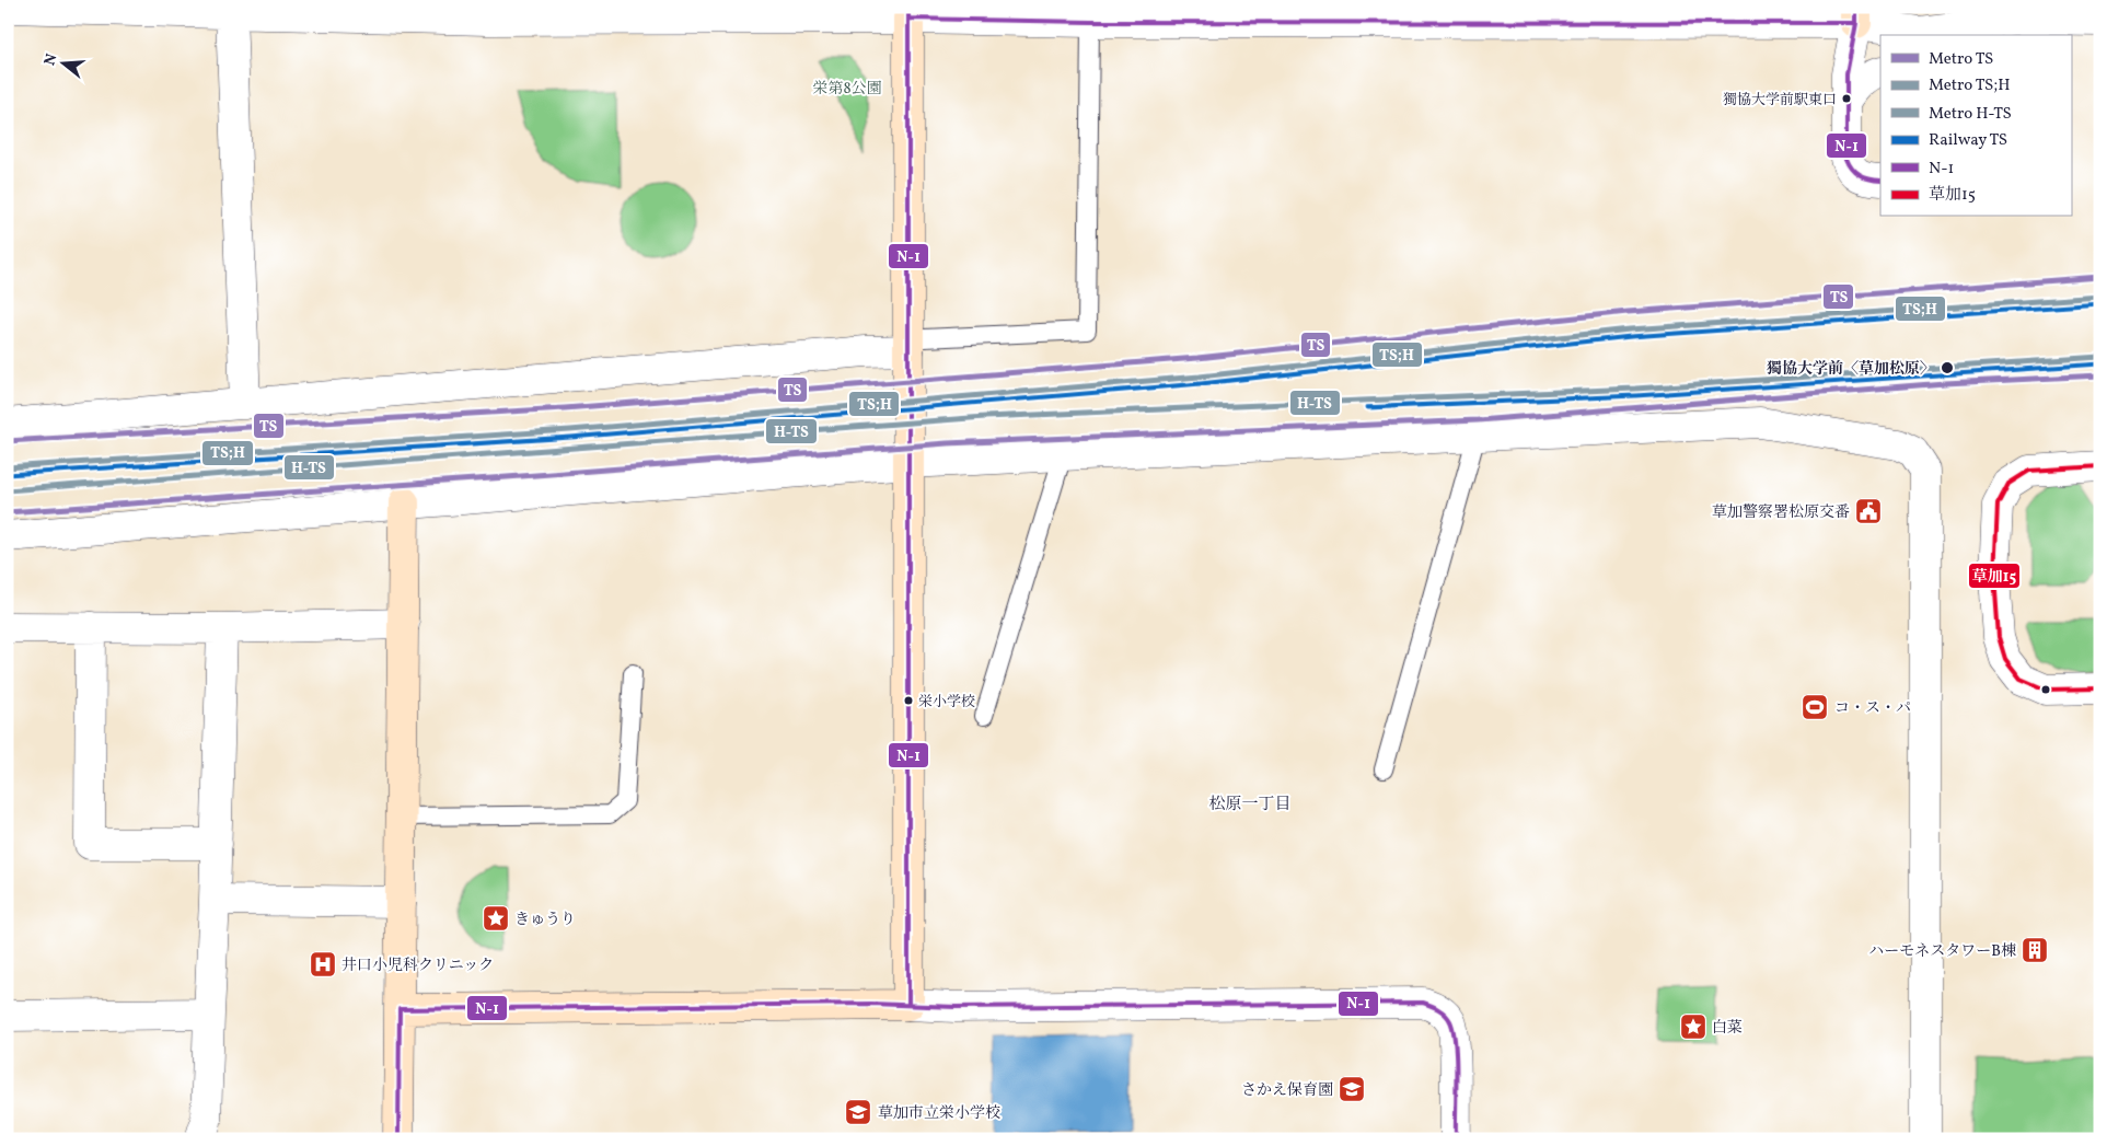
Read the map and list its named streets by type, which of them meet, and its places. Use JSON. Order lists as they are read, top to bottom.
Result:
{
  "districts": ["松原一丁目"],
  "parks": ["栄第8公園"],
  "places": {
    "other": ["獨協大学前駅東口", "獨協大学前〈草加松原〉", "栄小学校"],
    "public building": ["草加警察署松原交番"],
    "sports": ["コ・ス・パ"],
    "place": ["きゅうり", "白菜"],
    "building": ["ハーモネスタワーB棟"],
    "hospital": ["井口小児科クリニック"],
    "school or university": ["さかえ保育園", "草加市立栄小学校"]
  },
  "lines": [
    "transit line N-1",
    "metro line TS",
    "metro line TS;H",
    "rail line TS",
    "metro line H-TS",
    "transit line 草加15"
  ],
  "legend": [
    "Metro TS",
    "Metro TS;H",
    "Metro H-TS",
    "Railway TS",
    "N-1",
    "草加15"
  ],
  "north": "left"
}
